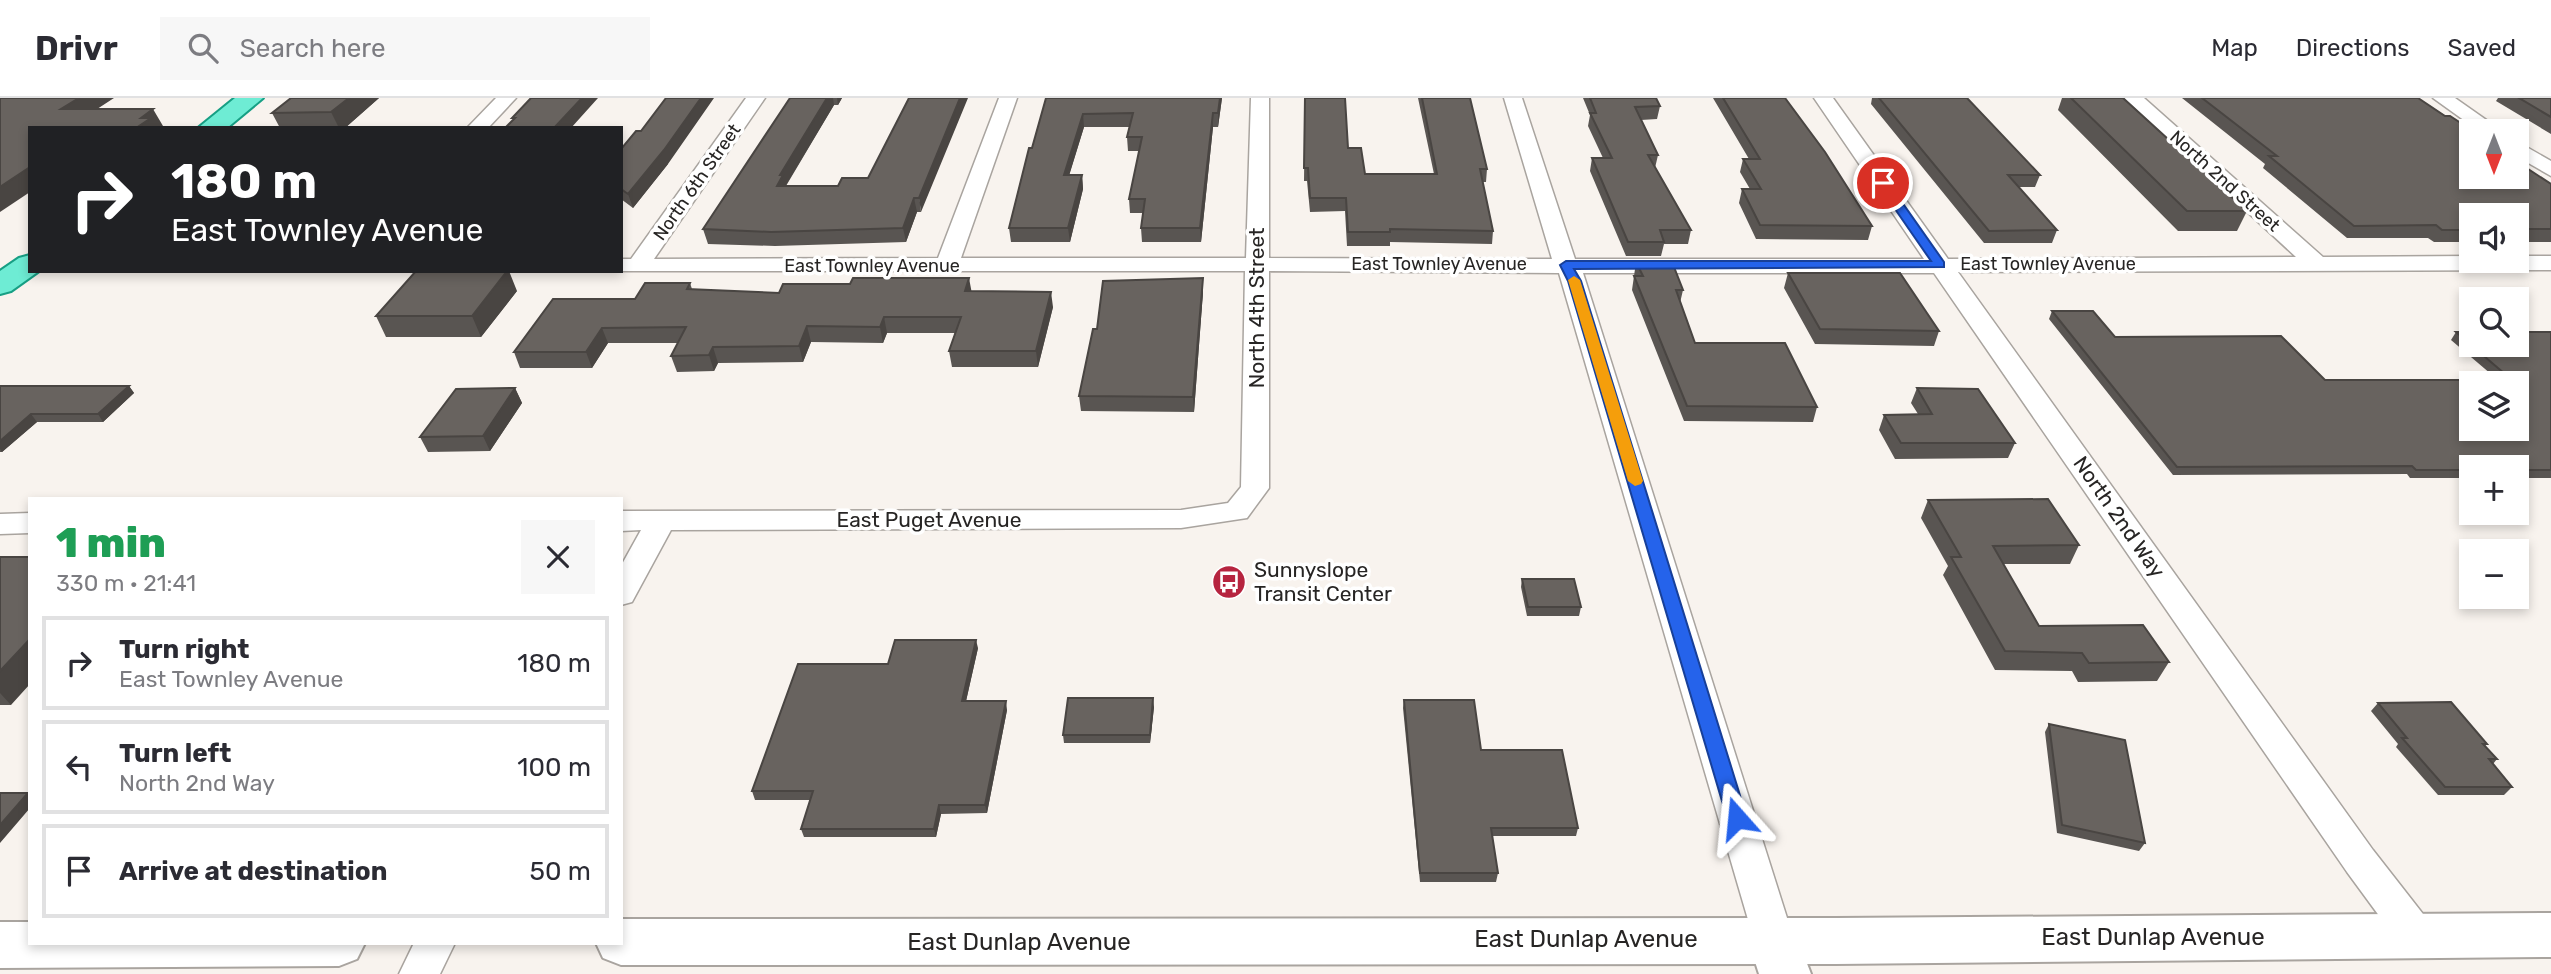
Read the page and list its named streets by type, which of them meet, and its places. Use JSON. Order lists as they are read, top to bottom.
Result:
{
  "streets": {
    "main road": ["East Dunlap Avenue"],
    "street": [
      "North 2nd Street",
      "North 6th Street",
      "East Townley Avenue",
      "North 4th Street",
      "North 2nd Way",
      "East Puget Avenue"
    ]
  },
  "crossings": [
    ["North 2nd Street", "East Townley Avenue"],
    ["North 6th Street", "East Townley Avenue"],
    ["East Townley Avenue", "North 4th Street"],
    ["East Townley Avenue", "North 2nd Way"],
    ["North 4th Street", "East Puget Avenue"],
    ["North 2nd Way", "East Dunlap Avenue"]
  ],
  "places": {
    "bus stop": ["Sunnyslope Transit Center"]
  },
  "north": "bottom",
  "page": {
    "header": "Drivr",
    "search": "Search here",
    "nav": ["Map", "Directions", "Saved"],
    "map_buttons": ["+", "−"],
    "turn": ["180 m", "East Townley Avenue"],
    "heading": ["1 min", "330 m · 21:41"],
    "list": [
      {
        "name": "Turn right",
        "note": "East Townley Avenue",
        "value": "180 m"
      },
      {
        "name": "Turn left",
        "note": "North 2nd Way",
        "value": "100 m"
      },
      {
        "name": "Arrive at destination",
        "value": "50 m"
      }
    ]
  }
}
